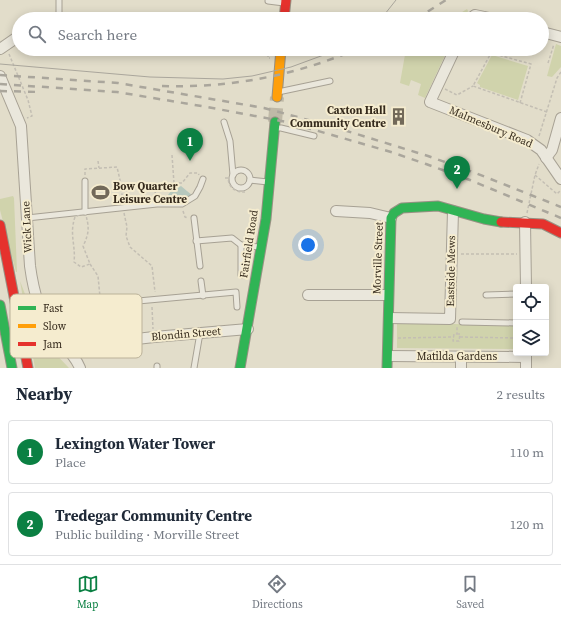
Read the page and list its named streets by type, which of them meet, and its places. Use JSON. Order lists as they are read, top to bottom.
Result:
{
  "streets": {
    "main road": ["Fairfield Road", "Morville Street"],
    "street": [
      "Malmesbury Road",
      "Wick Lane",
      "Eastside Mews",
      "Blondin Street",
      "Matilda Gardens"
    ]
  },
  "crossings": [
    ["Fairfield Road", "Blondin Street"],
    ["Morville Street", "Eastside Mews"],
    ["Morville Street", "Matilda Gardens"]
  ],
  "places": {
    "building": ["Caxton Hall Community Centre"],
    "sports": ["Bow Quarter Leisure Centre"]
  },
  "legend": ["Fast", "Slow", "Jam"],
  "page": {
    "search": "Search here",
    "pins": ["1", "2"],
    "heading": ["Nearby", "2 results"],
    "list": [
      {
        "mark": "1",
        "name": "Lexington Water Tower",
        "note": "Place",
        "value": "110 m"
      },
      {
        "mark": "2",
        "name": "Tredegar Community Centre",
        "note": "Public building · Morville Street",
        "value": "120 m"
      }
    ],
    "nav": ["Map", "Directions", "Saved"]
  }
}
